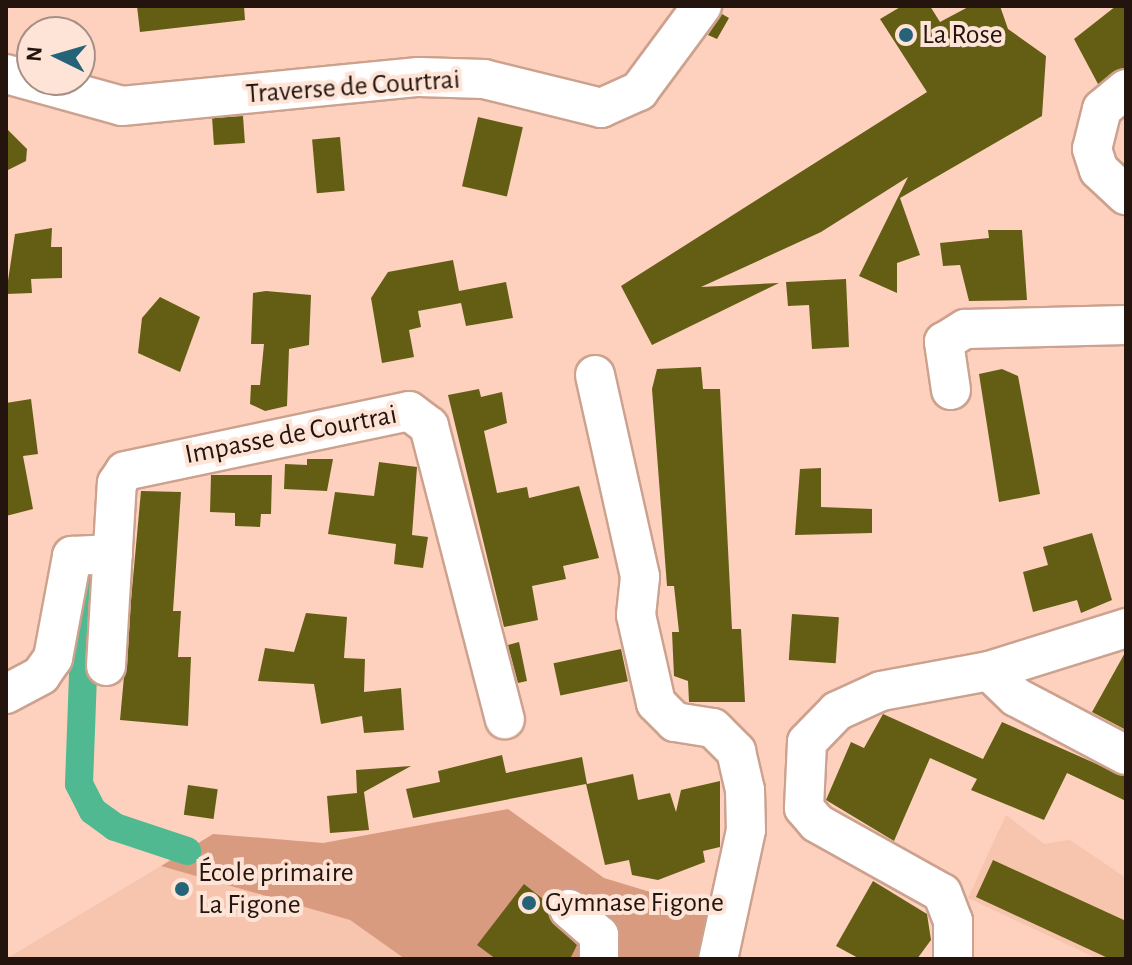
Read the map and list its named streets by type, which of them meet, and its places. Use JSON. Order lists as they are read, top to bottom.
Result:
{
  "streets": {
    "street": ["Traverse de Courtrai", "Impasse de Courtrai"]
  },
  "places": ["La Rose", "École primaire La Figone", "Gymnase Figone"],
  "north": "left"
}
